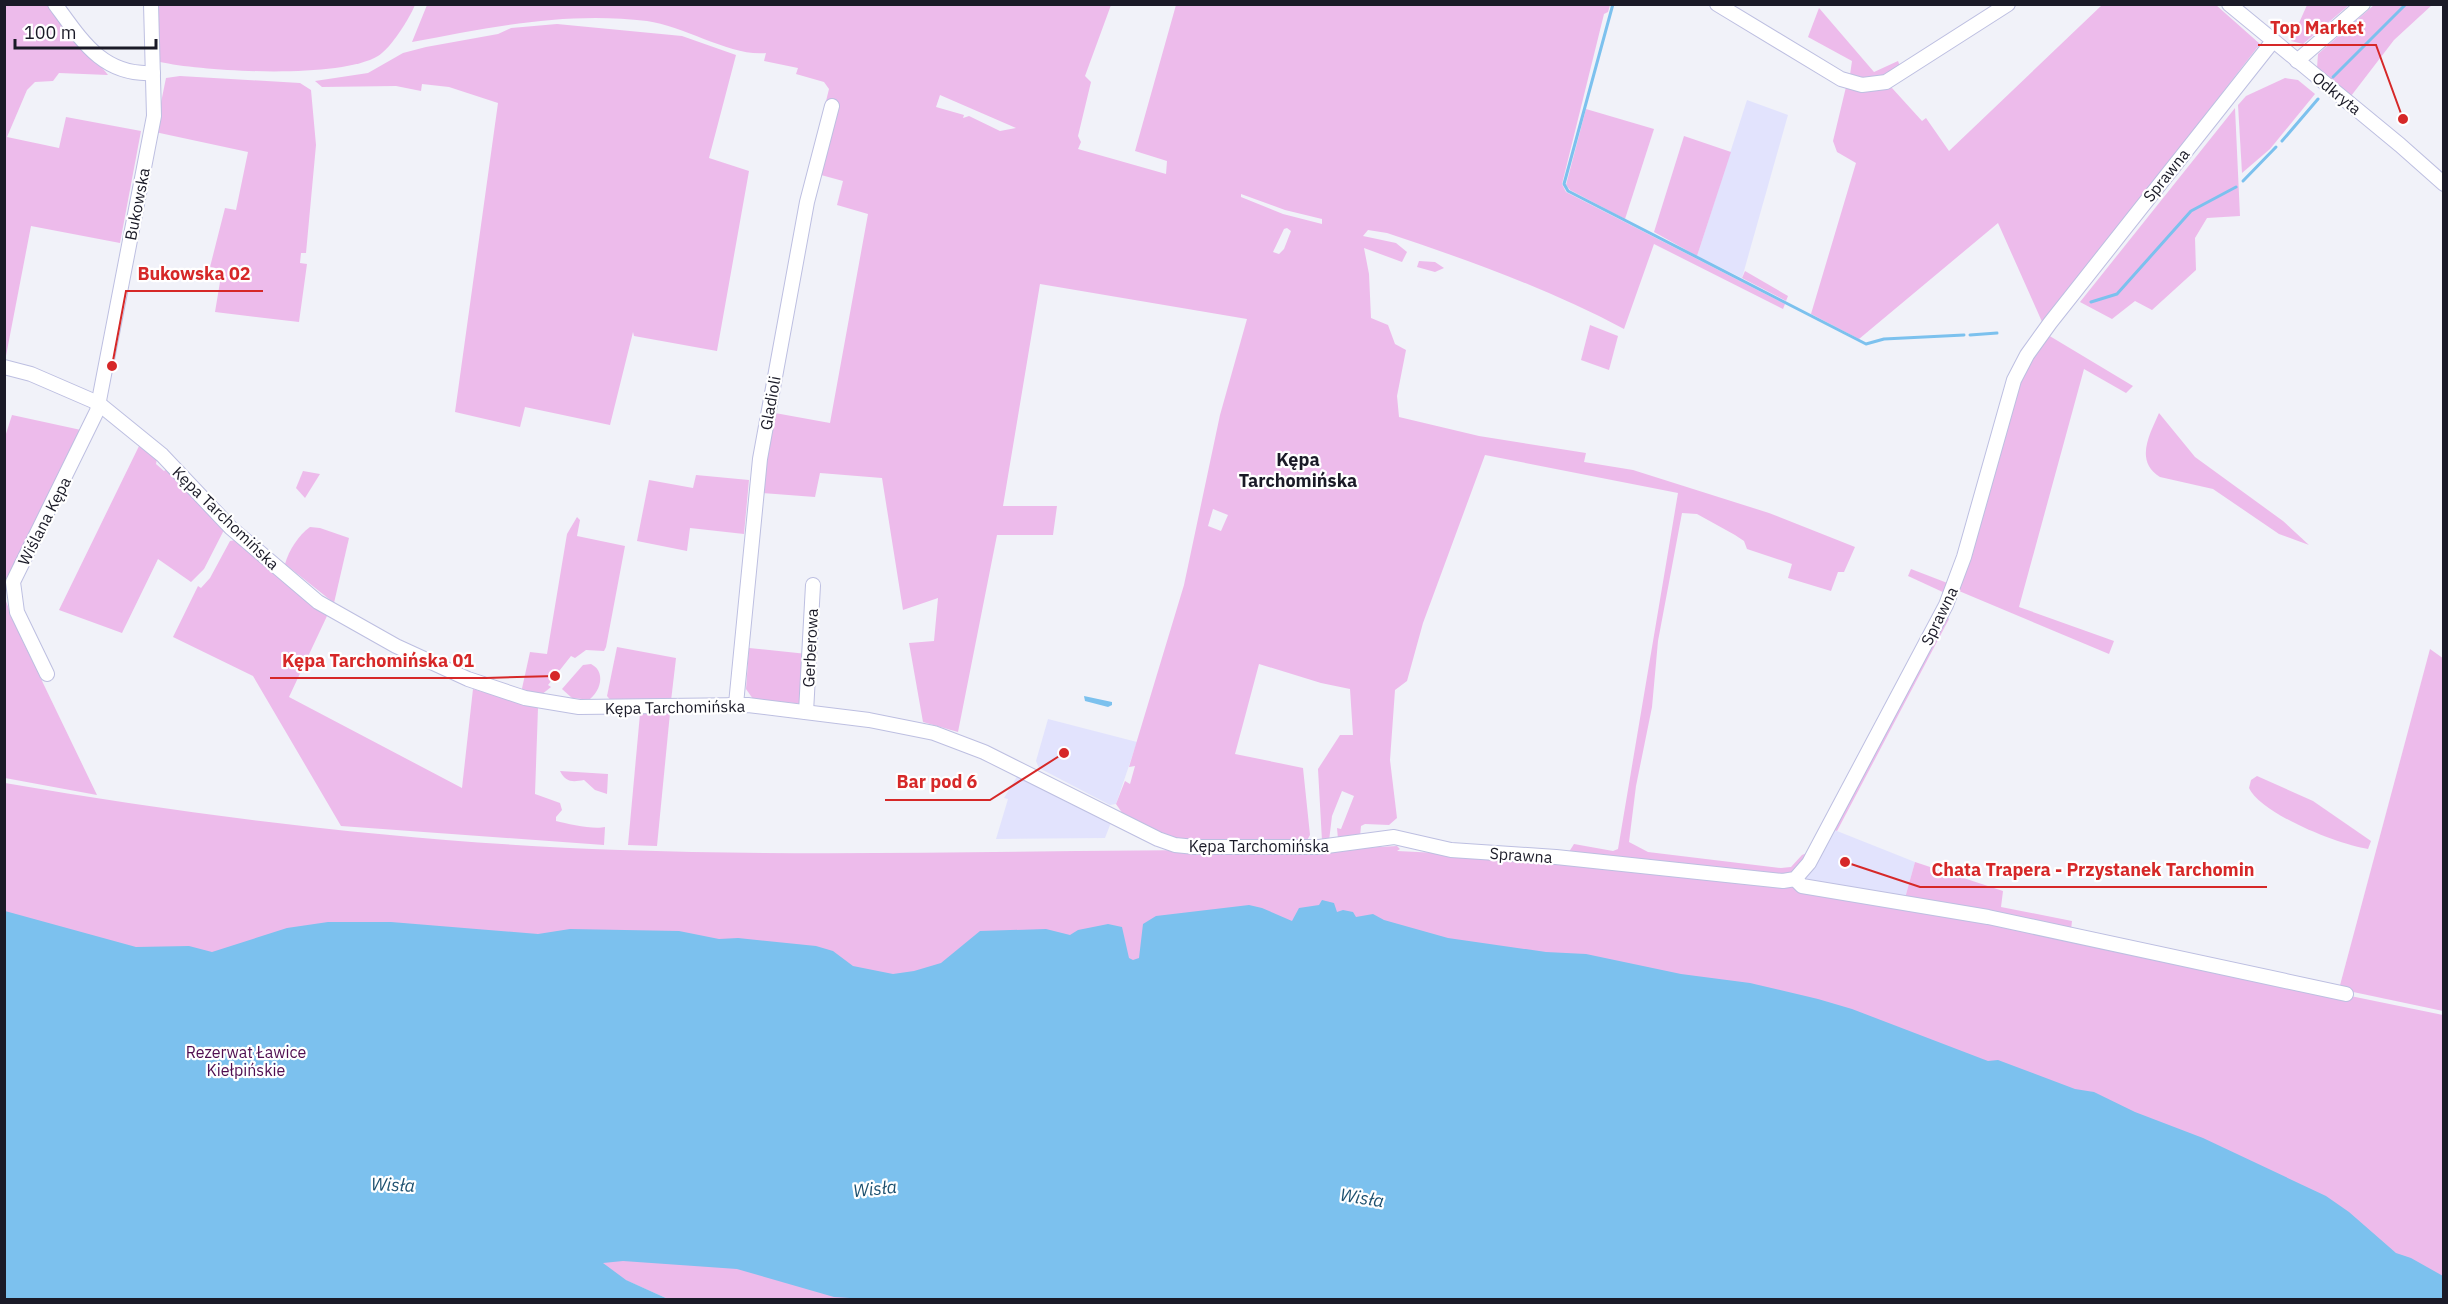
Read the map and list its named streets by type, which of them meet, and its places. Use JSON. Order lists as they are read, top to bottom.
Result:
{
  "streets": {
    "street": [
      "Odkryta",
      "Sprawna",
      "Bukowska",
      "Gladioli",
      "Kępa Tarchomińska",
      "Wiślana Kępa",
      "Gerberowa"
    ]
  },
  "crossings": [
    ["Odkryta", "Sprawna"],
    ["Sprawna", "Kępa Tarchomińska"],
    ["Bukowska", "Kępa Tarchomińska"],
    ["Bukowska", "Wiślana Kępa"],
    ["Gladioli", "Kępa Tarchomińska"],
    ["Kępa Tarchomińska", "Wiślana Kępa"],
    ["Kępa Tarchomińska", "Gerberowa"]
  ],
  "districts": ["Kępa Tarchomińska"],
  "water": ["Wisła"],
  "parks": ["Rezerwat Ławice Kiełpińskie"],
  "places": [
    "Top Market",
    "Bukowska 02",
    "Kępa Tarchomińska 01",
    "Bar pod 6",
    "Chata Trapera - Przystanek Tarchomin"
  ],
  "scale_bar": "100 m"
}
